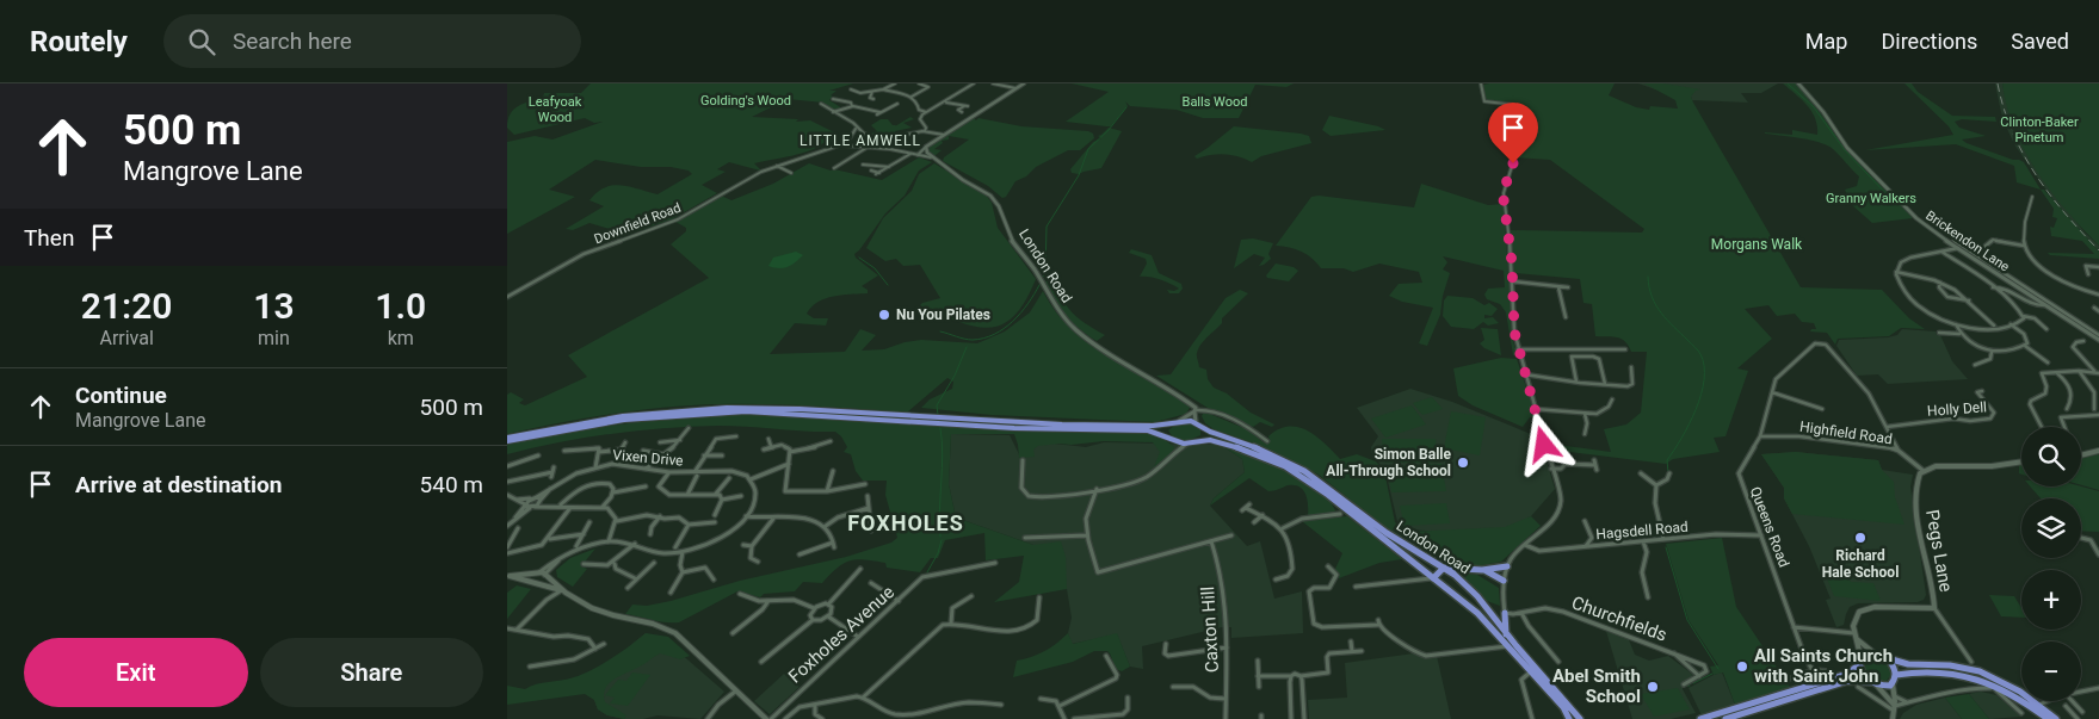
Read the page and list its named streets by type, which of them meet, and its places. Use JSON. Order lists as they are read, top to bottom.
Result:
{
  "streets": {
    "highway": ["London Road"],
    "main road": ["Brickendon Lane", "Pegs Lane"],
    "street": [
      "Downfield Road",
      "Holly Dell",
      "Highfield Road",
      "Vixen Drive",
      "Queens Road",
      "Hagsdell Road",
      "Churchfields",
      "Caxton Hill",
      "Foxholes Avenue"
    ]
  },
  "crossings": [
    ["Holly Dell", "Queens Road"],
    ["Highfield Road", "Queens Road"],
    ["Highfield Road", "Pegs Lane"],
    ["Queens Road", "Hagsdell Road"]
  ],
  "districts": ["LITTLE AMWELL", "FOXHOLES"],
  "parks": [
    "Golding's Wood",
    "Leafyoak Wood",
    "Balls Wood",
    "Clinton-Baker Pinetum",
    "Granny Walkers",
    "Morgans Walk"
  ],
  "places": [
    "Nu You Pilates",
    "Simon Balle All-Through School",
    "Richard Hale School",
    "All Saints Church with Saint John",
    "Abel Smith School"
  ],
  "page": {
    "header": "Routely",
    "search": "Search here",
    "nav": ["Map", "Directions", "Saved"],
    "turn": ["500 m", "Mangrove Lane"],
    "then": "Then",
    "eta": [
      "21:20",
      "Arrival",
      "13",
      "min",
      "1.0",
      "km"
    ],
    "list": [
      {
        "name": "Continue",
        "note": "Mangrove Lane",
        "value": "500 m"
      },
      {
        "name": "Arrive at destination",
        "value": "540 m"
      }
    ],
    "map_buttons": ["+", "−"],
    "buttons": ["Exit", "Share"]
  }
}
